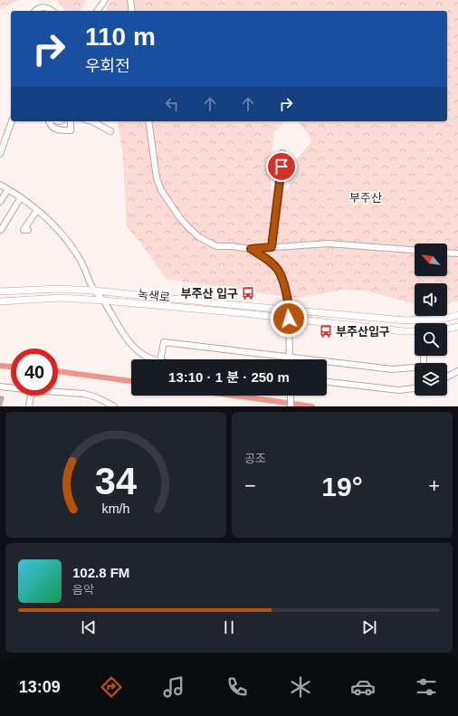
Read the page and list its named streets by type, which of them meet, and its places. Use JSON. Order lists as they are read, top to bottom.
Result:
{
  "streets": {
    "main road": ["녹색로"]
  },
  "parks": ["부주산"],
  "places": {
    "bus stop": ["부주산 입구", "부주산입구"]
  },
  "north": "top left",
  "page": {
    "turn": ["110 m", "우회전"],
    "limit": "40",
    "trip": "13:10 · 1 분 · 250 m",
    "tile": "공조",
    "heat": ["−", "19°", "+"],
    "song": ["102.8 FM", "음악"],
    "tabs": "13:09",
    "gauge": ["34", "km/h"]
  }
}
